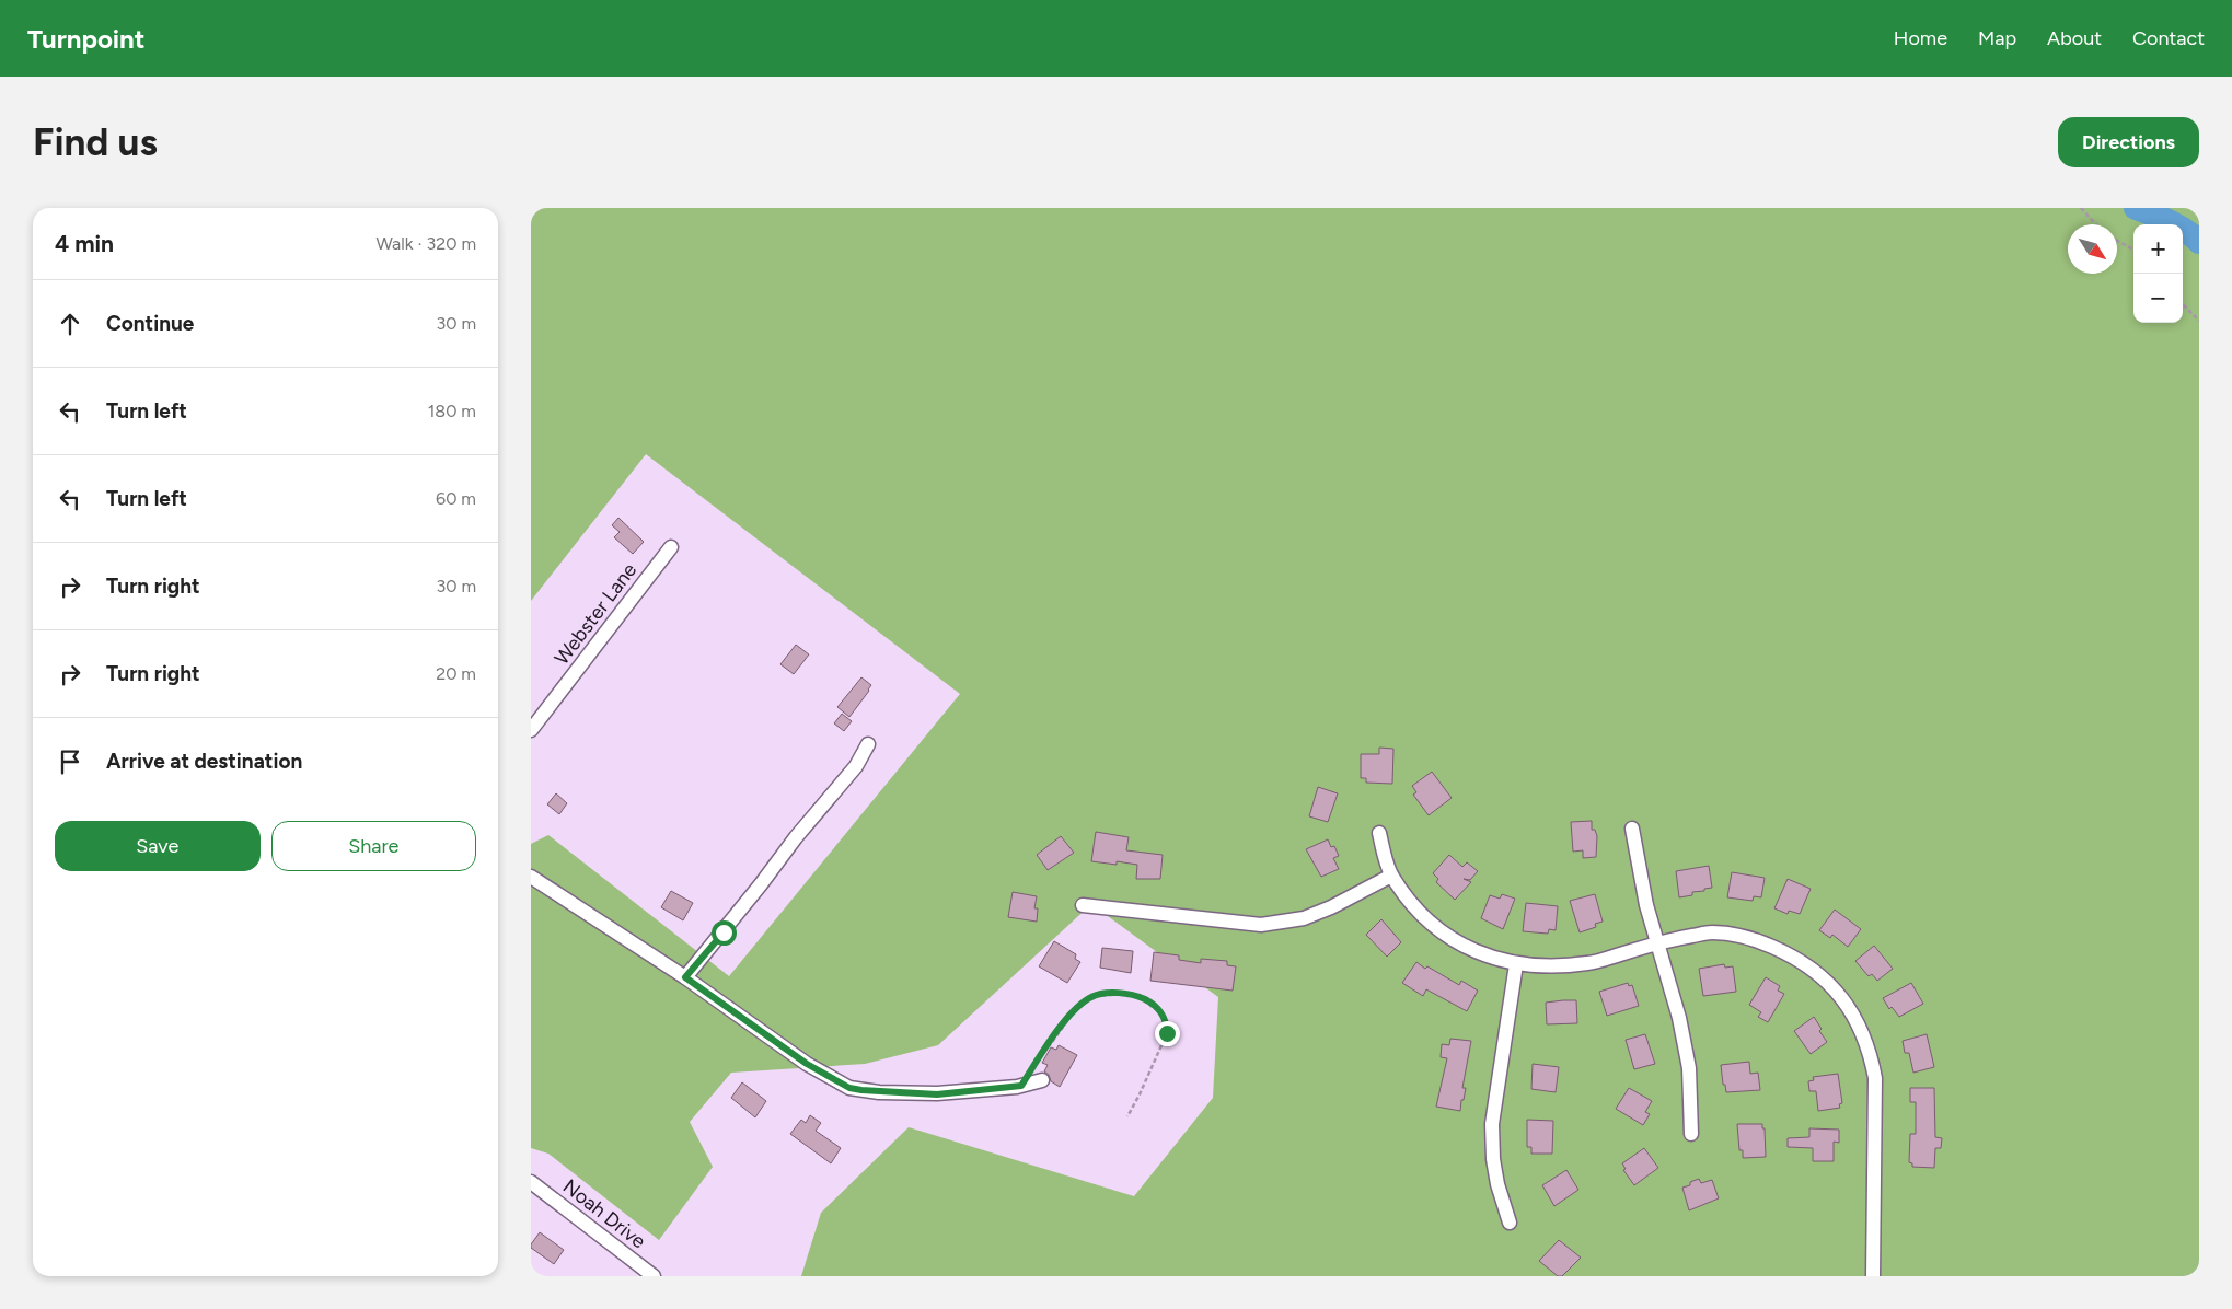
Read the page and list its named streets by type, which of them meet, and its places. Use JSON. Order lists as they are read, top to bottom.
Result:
{
  "streets": {
    "street": ["Webster Lane", "Noah Drive"]
  },
  "north": "bottom right",
  "page": {
    "header": "Turnpoint",
    "nav": [
      "Home",
      "Map",
      "About",
      "Contact"
    ],
    "buttons": [
      "Directions",
      ["Save", "Share"]
    ],
    "title": "Find us",
    "heading": ["4 min", "Walk · 320 m"],
    "map_buttons": ["+", "−"],
    "list": [
      ["Continue", "30 m"],
      ["Turn left", "180 m"],
      ["Turn left", "60 m"],
      ["Turn right", "30 m"],
      ["Turn right", "20 m"],
      "Arrive at destination"
    ]
  }
}
